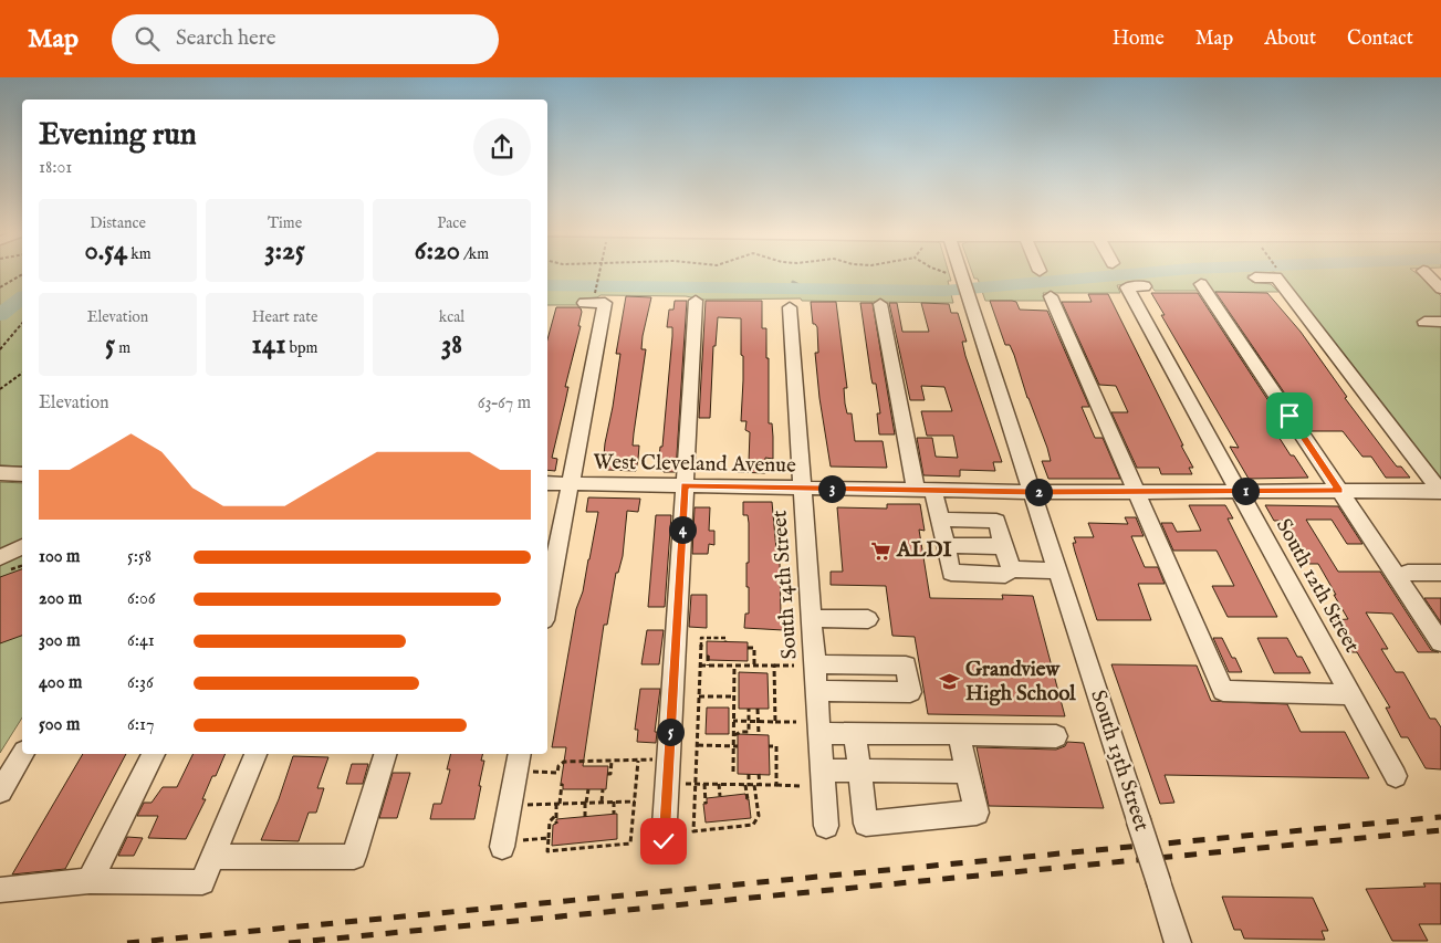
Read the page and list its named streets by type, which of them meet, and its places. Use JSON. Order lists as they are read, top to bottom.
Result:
{
  "streets": {
    "street": [
      "West Cleveland Avenue",
      "South 14th Street",
      "South 12th Street",
      "South 13th Street"
    ]
  },
  "crossings": [
    ["West Cleveland Avenue", "South 14th Street"],
    ["West Cleveland Avenue", "South 12th Street"],
    ["West Cleveland Avenue", "South 13th Street"]
  ],
  "places": {
    "supermarket": ["ALDI"],
    "school or university": ["Grandview High School"]
  },
  "page": {
    "header": "Map",
    "search": "Search here",
    "nav": [
      "Home",
      "Map",
      "About",
      "Contact"
    ],
    "heading": ["Evening run", "18:01"],
    "stats": [
      ["Distance", "0.54 km"],
      ["Time", "3:25"],
      ["Pace", "6:20 /km"],
      ["Elevation", "5 m"],
      ["Heart rate", "141 bpm"],
      ["kcal", "38"]
    ],
    "chart": ["Elevation", "63–67 m"],
    "pins": [
      "3",
      "1",
      "2",
      "4",
      "5"
    ],
    "list": [
      {
        "name": "100 m",
        "note": "5:58"
      },
      {
        "name": "200 m",
        "note": "6:06"
      },
      {
        "name": "300 m",
        "note": "6:41"
      },
      {
        "name": "400 m",
        "note": "6:36"
      },
      {
        "name": "500 m",
        "note": "6:17"
      }
    ]
  }
}
